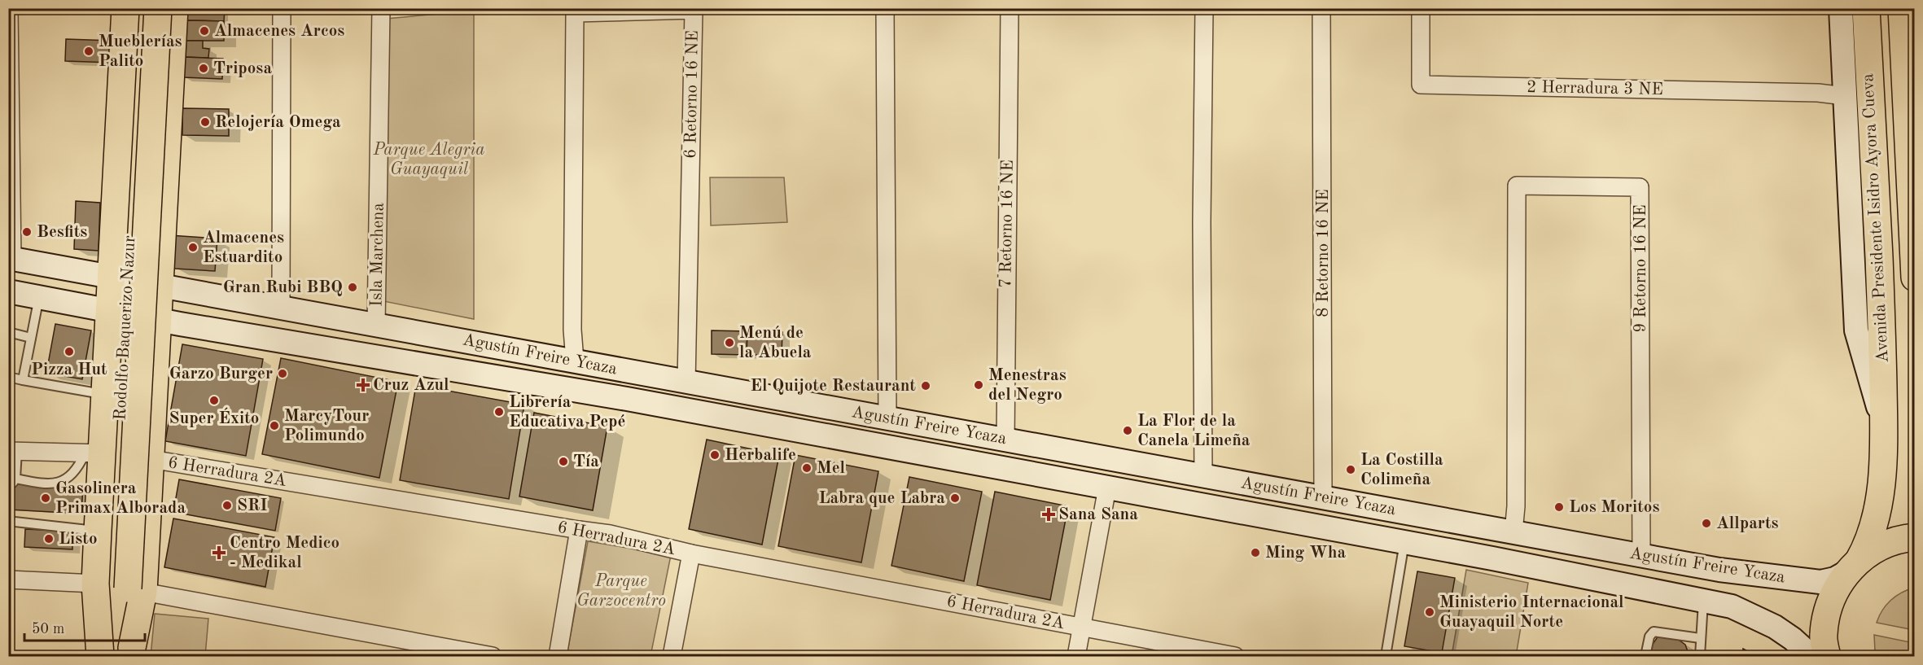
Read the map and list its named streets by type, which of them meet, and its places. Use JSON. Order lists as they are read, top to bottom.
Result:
{
  "streets": {
    "main road": ["Avenida Presidente Isidro Ayora Cueva", "Rodolfo Baquerizo Nazur", "Agustín Freire Ycaza"],
    "street": [
      "2 Herradura 3 NE",
      "6 Retorno 16 NE",
      "7 Retorno 16 NE",
      "8 Retorno 16 NE",
      "Isla Marchena",
      "9 Retorno 16 NE",
      "6 Herradura 2A"
    ]
  },
  "crossings": [
    ["2 Herradura 3 NE", "Avenida Presidente Isidro Ayora Cueva"],
    ["6 Retorno 16 NE", "Agustín Freire Ycaza"],
    ["Avenida Presidente Isidro Ayora Cueva", "Agustín Freire Ycaza"],
    ["7 Retorno 16 NE", "Agustín Freire Ycaza"],
    ["8 Retorno 16 NE", "Agustín Freire Ycaza"],
    ["Isla Marchena", "Agustín Freire Ycaza"],
    ["9 Retorno 16 NE", "Agustín Freire Ycaza"]
  ],
  "parks": ["Parque Alegria Guayaquil", "Parque Garzocentro"],
  "places": {
    "other": [
      "Almacenes Arcos",
      "Mueblerías Palito",
      "Triposa",
      "Relojería Omega",
      "Besfits",
      "Almacenes Estuardito",
      "Gran Rubi BBQ",
      "Menú de la Abuela",
      "Pizza Hut",
      "Garzo Burger",
      "Menestras del Negro",
      "El Quijote Restaurant",
      "Super Éxito",
      "Librería Educativa Pepé",
      "MarcyTour Polimundo",
      "La Flor de la Canela Limeña",
      "Herbalife",
      "Tía",
      "Mel",
      "La Costilla Colimeña",
      "Gasolinera Primax Alborada",
      "Labra que Labra",
      "SRI",
      "Los Moritos",
      "Allparts",
      "Listo",
      "Ming Wha",
      "Ministerio Internacional Guayaquil Norte"
    ],
    "health": ["Cruz Azul", "Sana Sana", "Centro Medico - Medikal"]
  },
  "scale_bar": "50 m"
}
